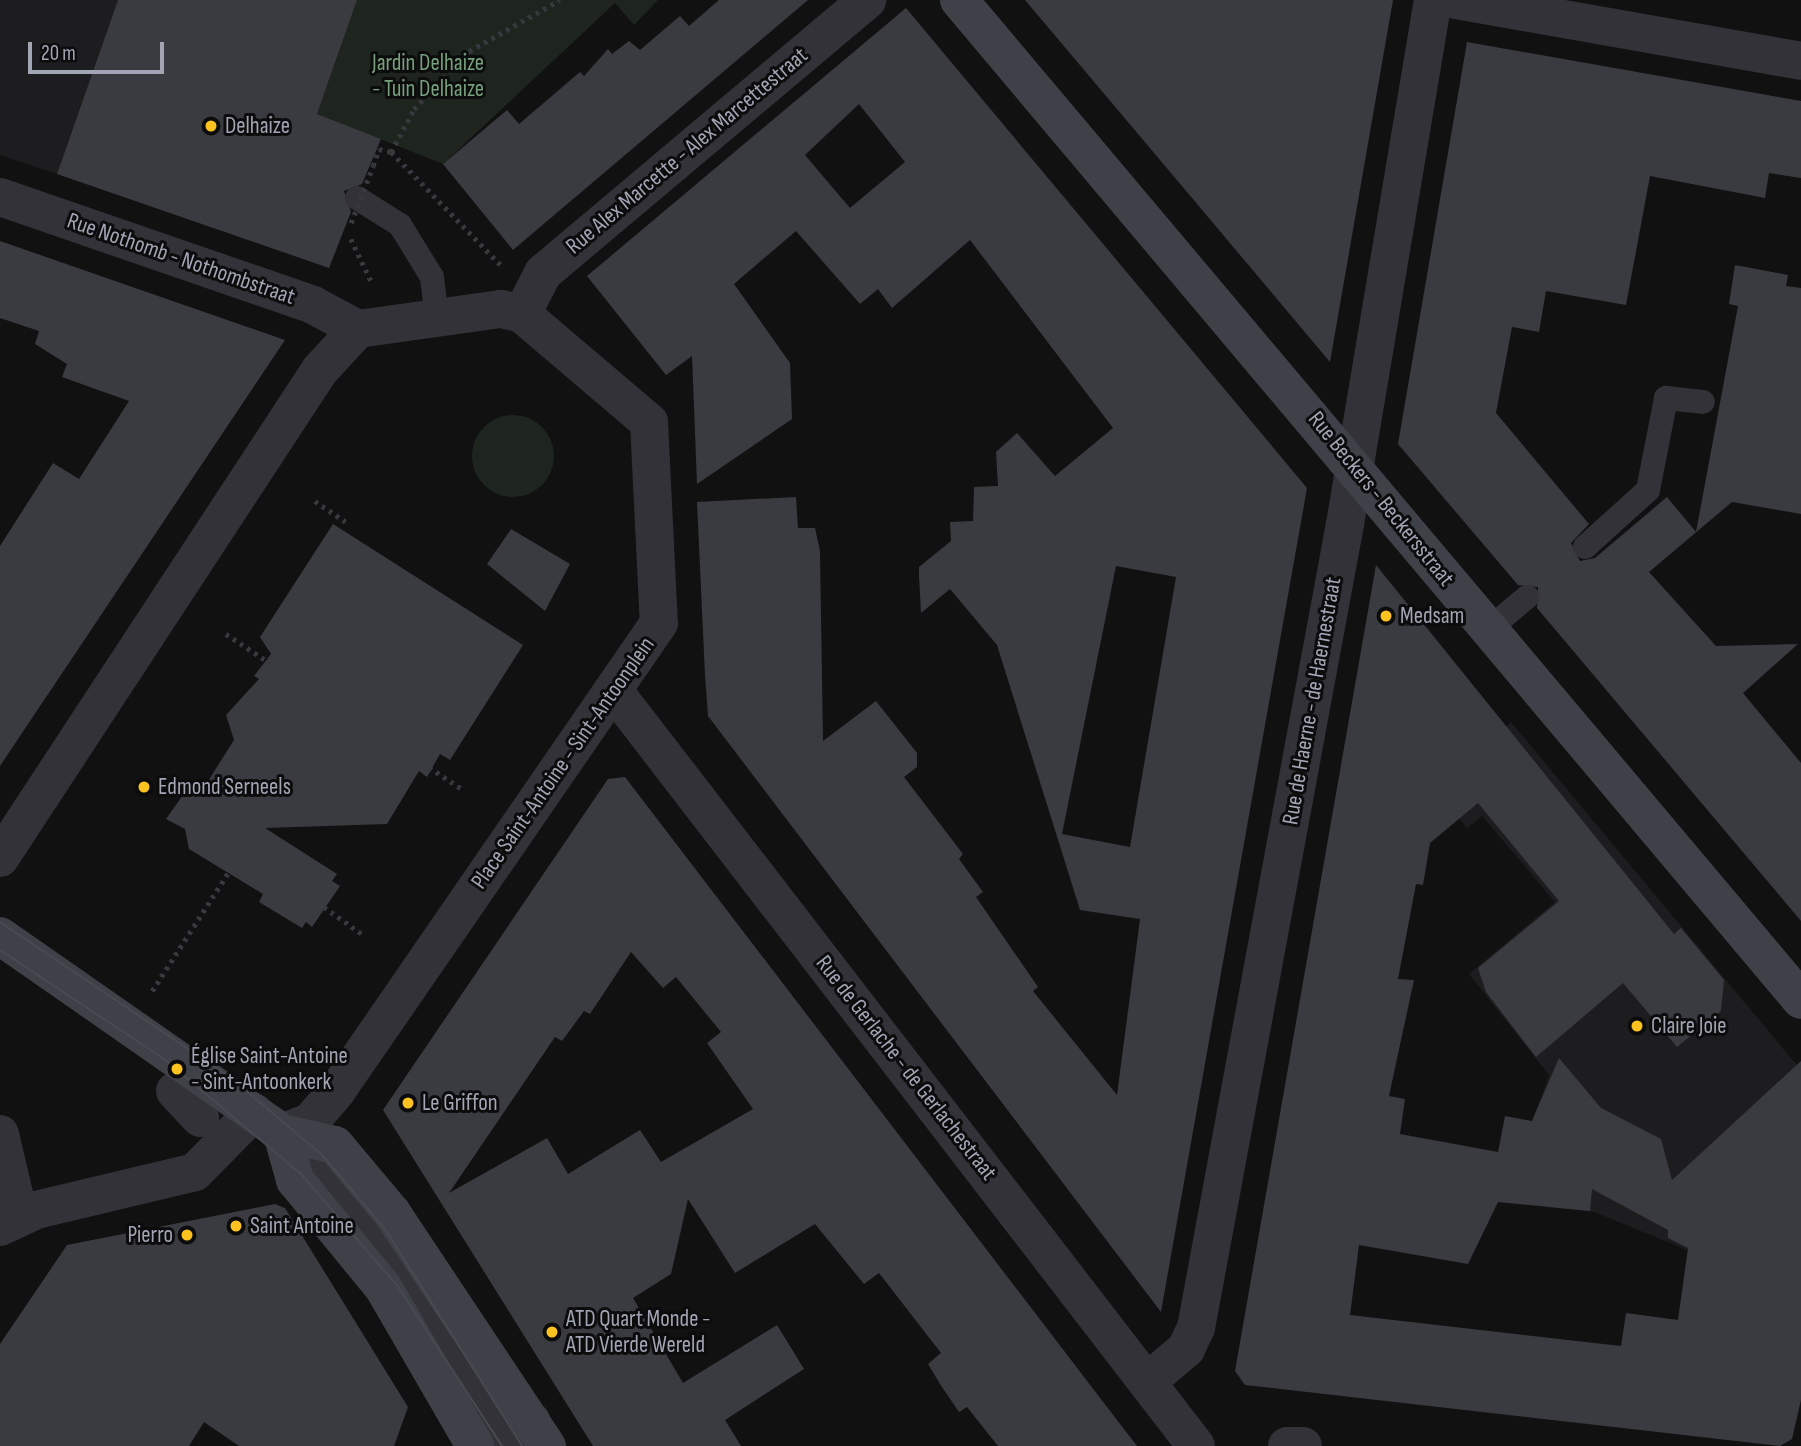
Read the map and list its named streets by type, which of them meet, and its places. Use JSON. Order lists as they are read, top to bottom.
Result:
{
  "streets": {
    "street": [
      "Rue Alex Marcette - Alex Marcettestraat",
      "Rue Nothomb - Nothombstraat",
      "Rue Beckers - Beckersstraat",
      "Rue de Haerne - de Haernestraat",
      "Place Saint-Antoine - Sint-Antoonplein",
      "Rue de Gerlache - de Gerlachestraat"
    ]
  },
  "crossings": [
    ["Rue Alex Marcette - Alex Marcettestraat", "Place Saint-Antoine - Sint-Antoonplein"],
    ["Rue Beckers - Beckersstraat", "Rue de Haerne - de Haernestraat"],
    ["Rue de Haerne - de Haernestraat", "Rue de Gerlache - de Gerlachestraat"],
    ["Place Saint-Antoine - Sint-Antoonplein", "Rue de Gerlache - de Gerlachestraat"]
  ],
  "parks": ["Jardin Delhaize - Tuin Delhaize"],
  "places": [
    "Delhaize",
    "Medsam",
    "Edmond Serneels",
    "Claire Joie",
    "Église Saint-Antoine - Sint-Antoonkerk",
    "Le Griffon",
    "Saint Antoine",
    "Pierro",
    "ATD Quart Monde - ATD Vierde Wereld"
  ],
  "scale_bar": "20 m"
}
